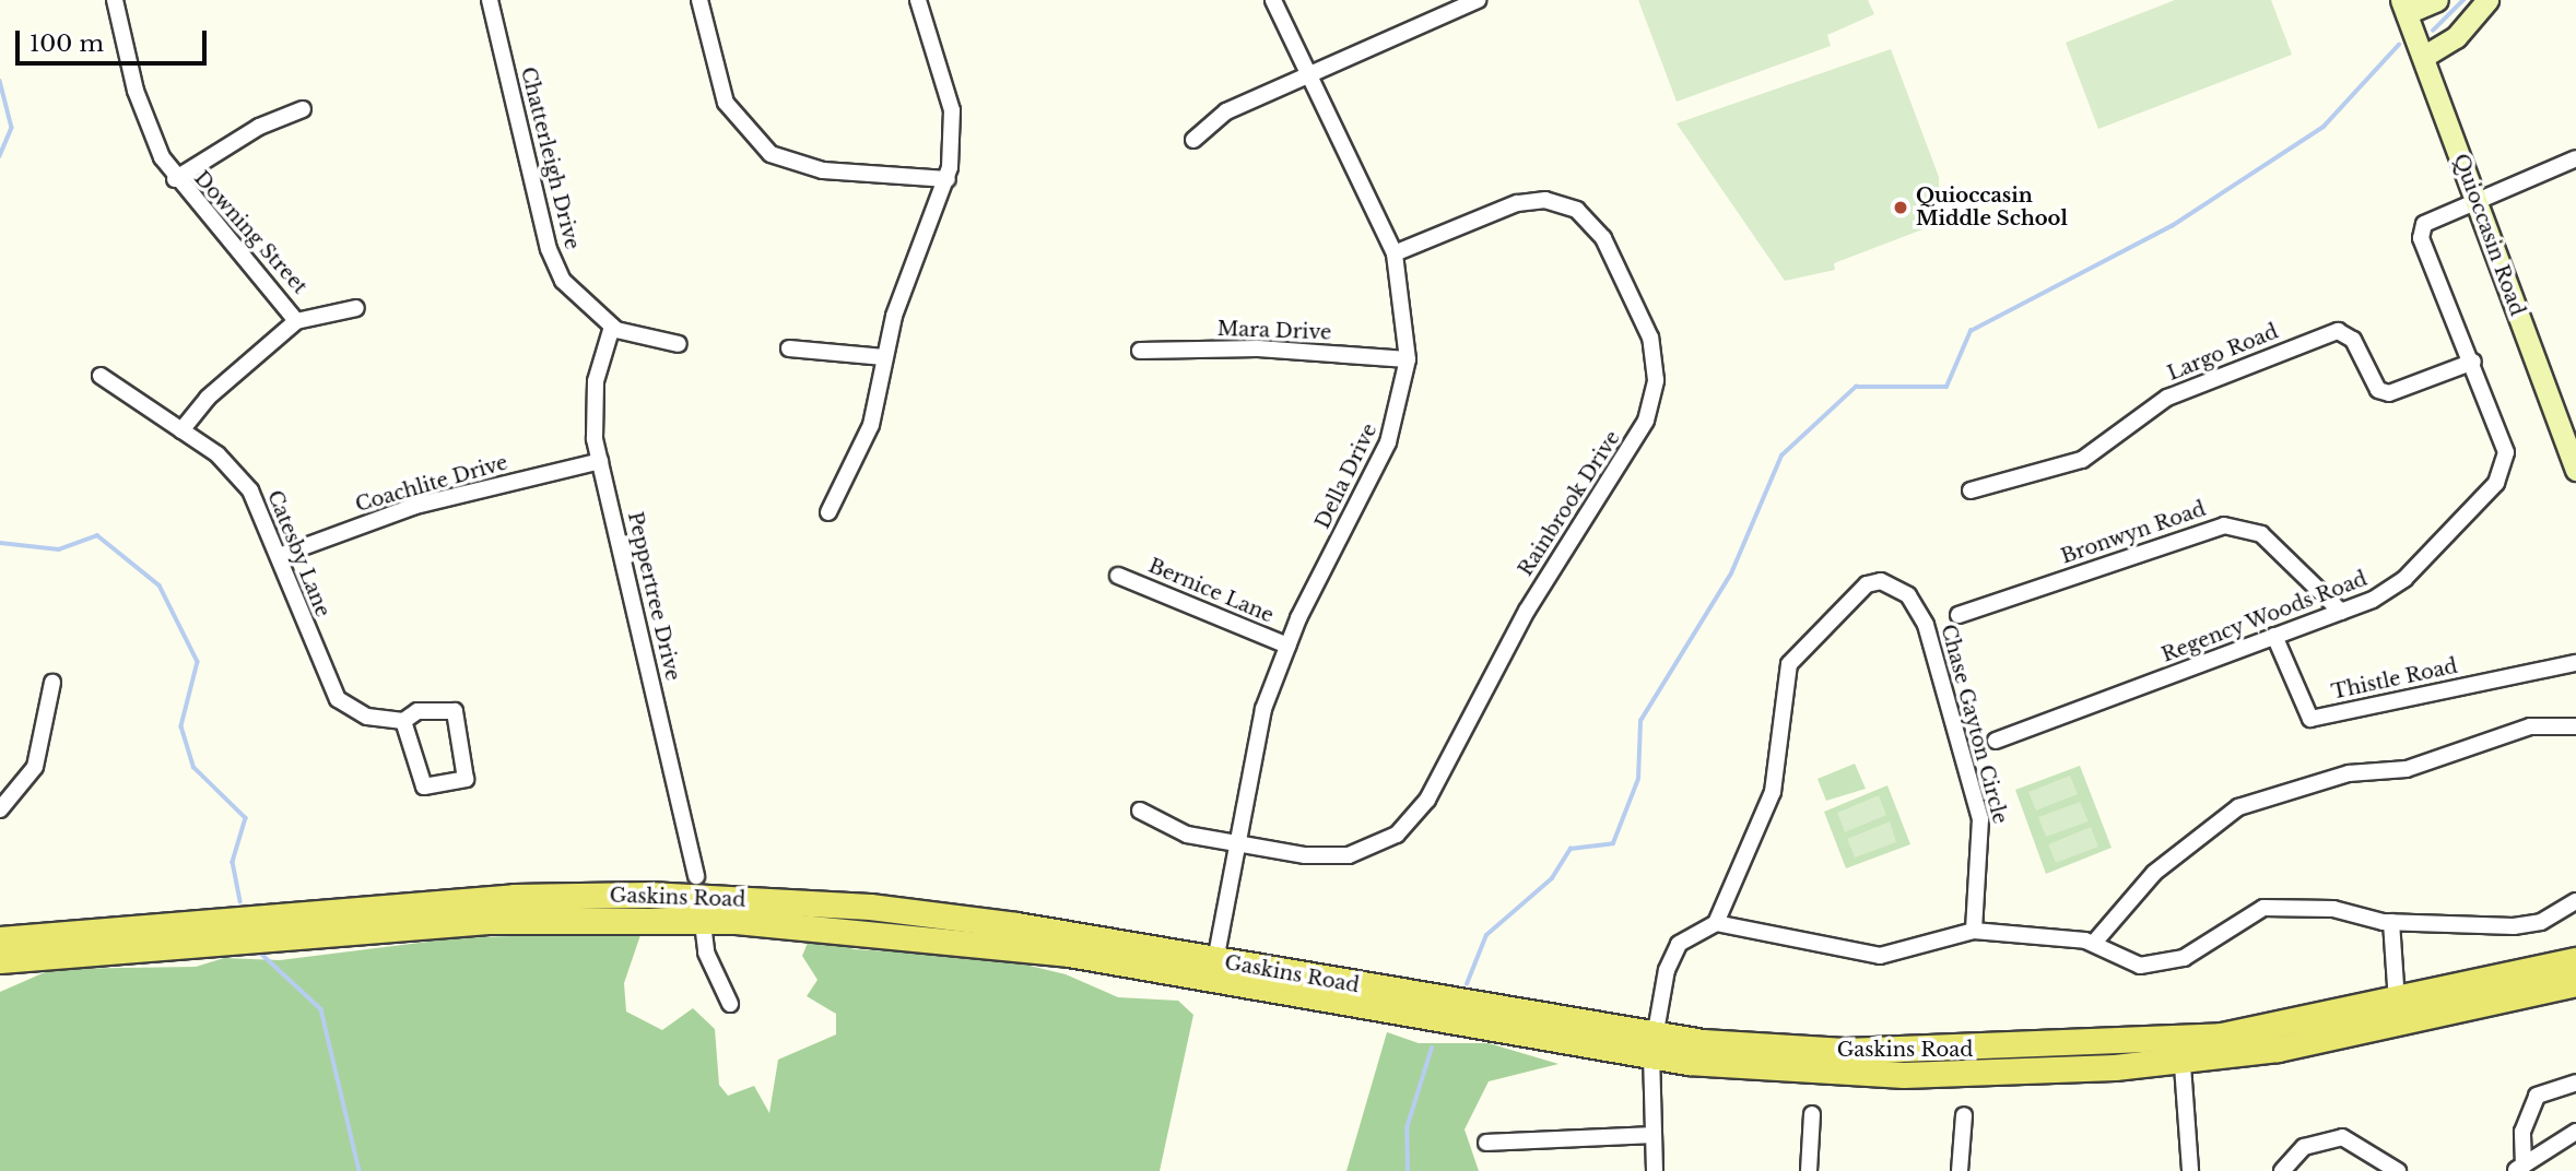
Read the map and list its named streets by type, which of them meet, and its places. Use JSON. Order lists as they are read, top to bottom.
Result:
{
  "streets": {
    "main road": ["Quioccasin Road", "Gaskins Road"],
    "street": [
      "Chatterleigh Drive",
      "Downing Street",
      "Mara Drive",
      "Largo Road",
      "Della Drive",
      "Coachlite Drive",
      "Rainbrook Drive",
      "Bronwyn Road",
      "Catesby Lane",
      "Bernice Lane",
      "Peppertree Drive",
      "Regency Woods Road",
      "Thistle Road",
      "Chase Gayton Circle"
    ]
  },
  "crossings": [
    ["Chatterleigh Drive", "Peppertree Drive"],
    ["Quioccasin Road", "Regency Woods Road"],
    ["Mara Drive", "Della Drive"],
    ["Largo Road", "Regency Woods Road"],
    ["Della Drive", "Rainbrook Drive"],
    ["Della Drive", "Bernice Lane"],
    ["Della Drive", "Gaskins Road"],
    ["Coachlite Drive", "Catesby Lane"],
    ["Coachlite Drive", "Peppertree Drive"],
    ["Bronwyn Road", "Regency Woods Road"],
    ["Peppertree Drive", "Gaskins Road"],
    ["Regency Woods Road", "Thistle Road"]
  ],
  "places": ["Quioccasin Middle School"],
  "scale_bar": "100 m"
}
